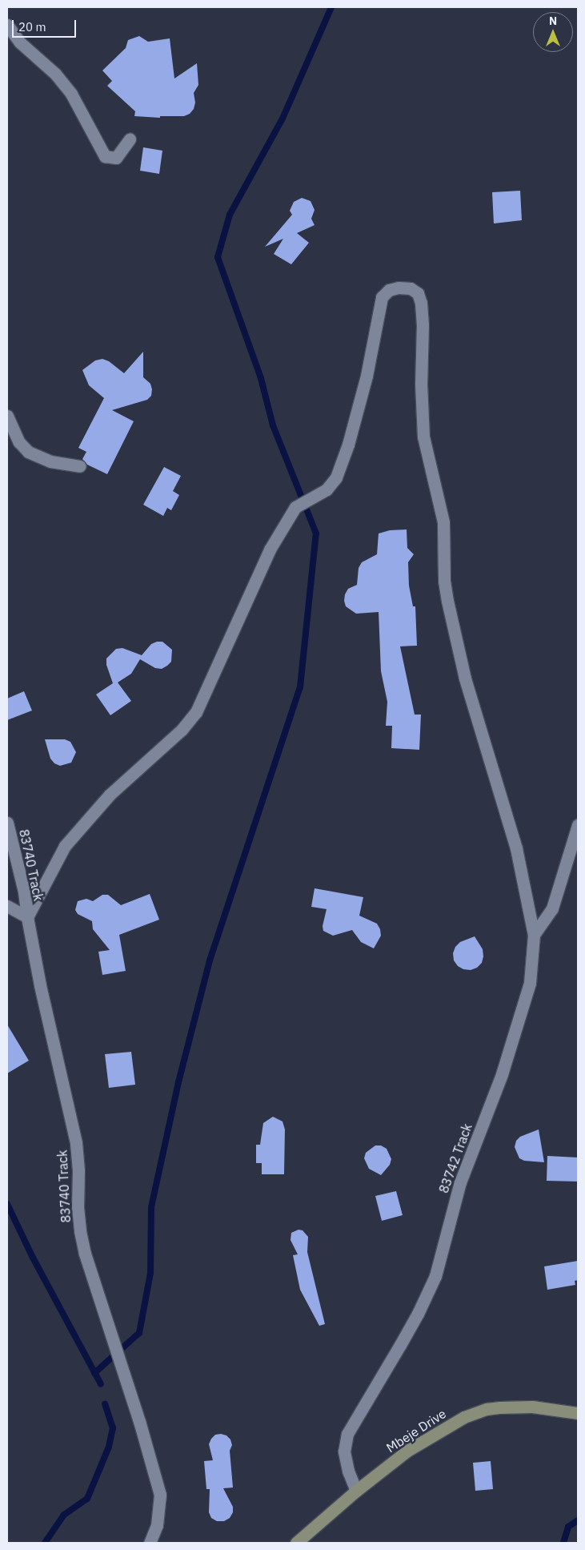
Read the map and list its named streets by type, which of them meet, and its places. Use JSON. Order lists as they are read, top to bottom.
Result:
{
  "streets": {
    "street": ["83740 Track", "83742 Track", "Mbeje Drive"]
  },
  "crossings": [
    ["83742 Track", "Mbeje Drive"]
  ],
  "scale_bar": "20 m",
  "north": "top"
}
